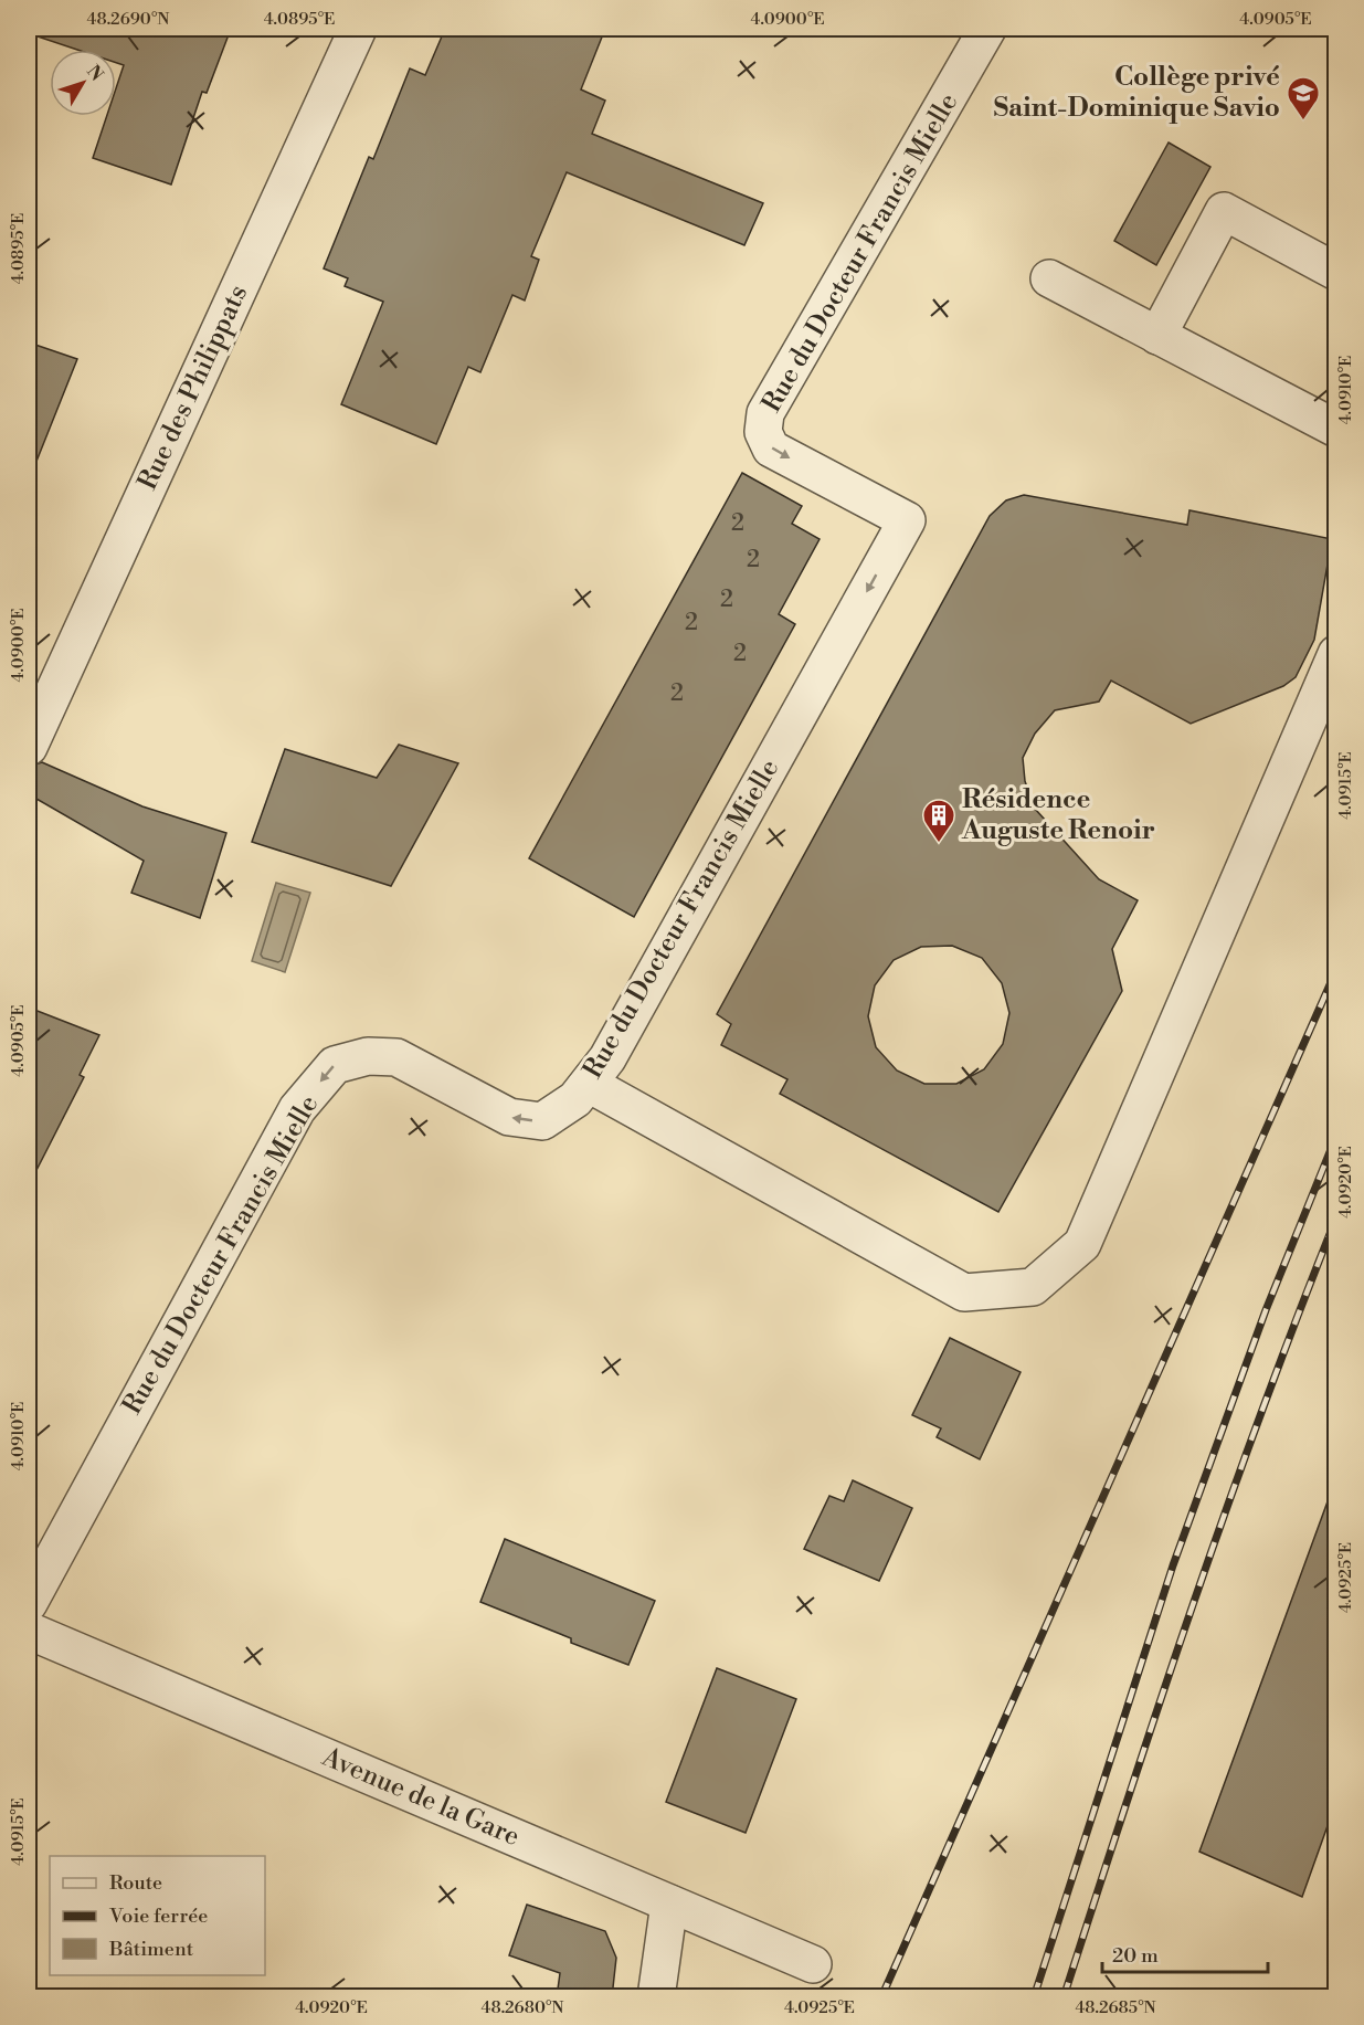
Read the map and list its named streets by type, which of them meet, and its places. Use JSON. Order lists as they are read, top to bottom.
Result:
{
  "streets": {
    "street": ["Rue du Docteur Francis Mielle", "Rue des Philippats", "Avenue de la Gare"]
  },
  "one_way": ["Rue du Docteur Francis Mielle"],
  "places": {
    "school or university": ["Collège privé Saint-Dominique Savio"],
    "building": ["Résidence Auguste Renoir"]
  },
  "house_numbers": [
    "2",
    "2",
    "2",
    "2",
    "2",
    "2"
  ],
  "legend": ["Route", "Voie ferrée", "Bâtiment"],
  "scale_bar": "20 m",
  "north": "top right",
  "coordinates": [
    "48.2690°N",
    "4.0895°E",
    "4.0900°E",
    "4.0905°E",
    "4.0910°E",
    "4.0915°E",
    "4.0920°E",
    "4.0925°E",
    "48.2680°N",
    "48.2685°N"
  ]
}
